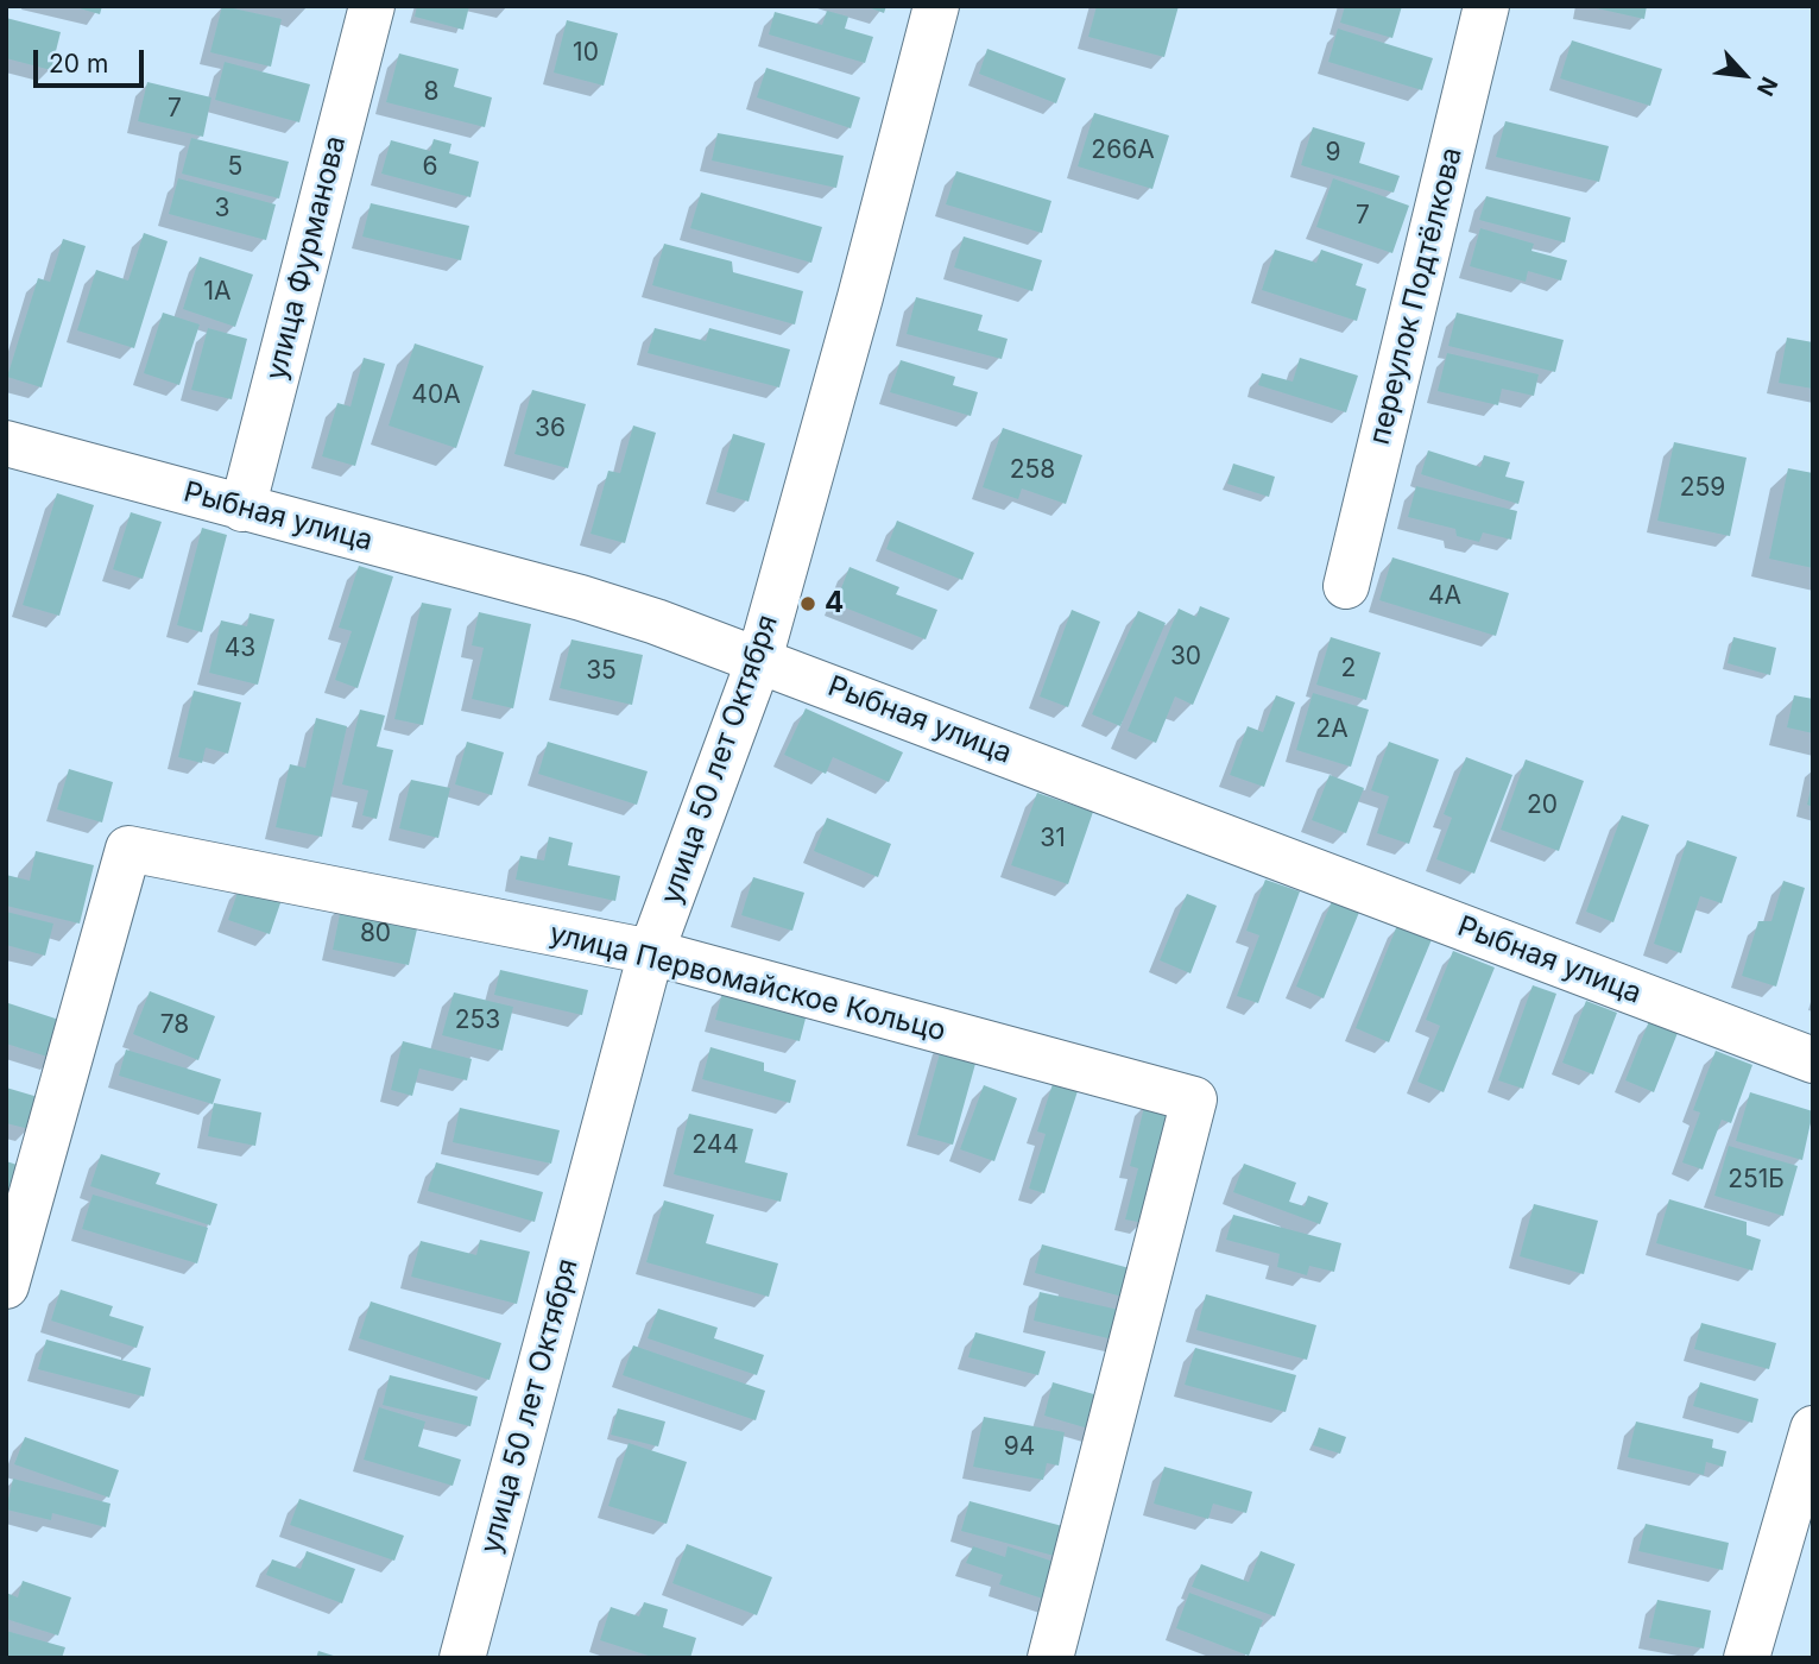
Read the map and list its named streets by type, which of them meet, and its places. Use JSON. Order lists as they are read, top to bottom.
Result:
{
  "streets": {
    "street": [
      "улица Фурманова",
      "переулок Подтёлкова",
      "Рыбная улица",
      "улица 50 лет Октября",
      "улица Первомайское Кольцо"
    ]
  },
  "crossings": [
    ["улица Фурманова", "Рыбная улица"],
    ["Рыбная улица", "улица 50 лет Октября"],
    ["улица 50 лет Октября", "улица Первомайское Кольцо"]
  ],
  "places": ["4"],
  "house_numbers": [
    "10",
    "8",
    "7",
    "266А",
    "9",
    "5",
    "6",
    "3",
    "7",
    "1А",
    "40А",
    "36",
    "258",
    "259",
    "4А",
    "43",
    "30",
    "2",
    "35",
    "2А",
    "20",
    "31",
    "80",
    "253",
    "78",
    "244",
    "251Б",
    "94"
  ],
  "scale_bar": "20 m",
  "north": "bottom right"
}
